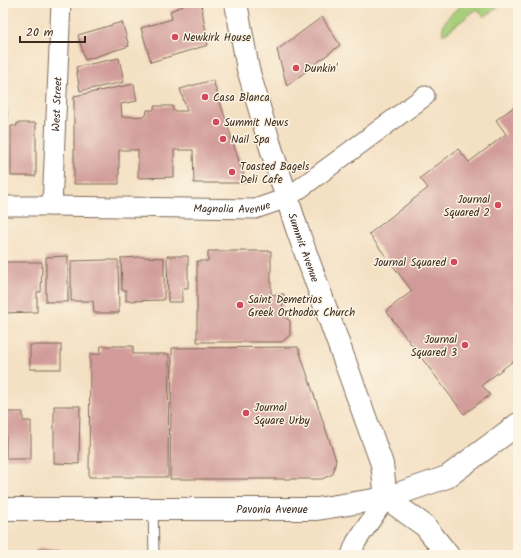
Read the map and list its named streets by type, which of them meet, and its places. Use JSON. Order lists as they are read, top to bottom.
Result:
{
  "streets": {
    "main road": ["Summit Avenue", "Pavonia Avenue"],
    "street": ["West Street", "Magnolia Avenue"]
  },
  "crossings": [
    ["West Street", "Magnolia Avenue"],
    ["Magnolia Avenue", "Summit Avenue"],
    ["Summit Avenue", "Pavonia Avenue"]
  ],
  "places": [
    "Newkirk House",
    "Dunkin'",
    "Casa Blanca",
    "Summit News",
    "Nail Spa",
    "Toasted Bagels Deli Cafe",
    "Journal Squared 2",
    "Journal Squared",
    "Saint Demetrios Greek Orthodox Church",
    "Journal Squared 3",
    "Journal Square Urby"
  ],
  "scale_bar": "20 m"
}
